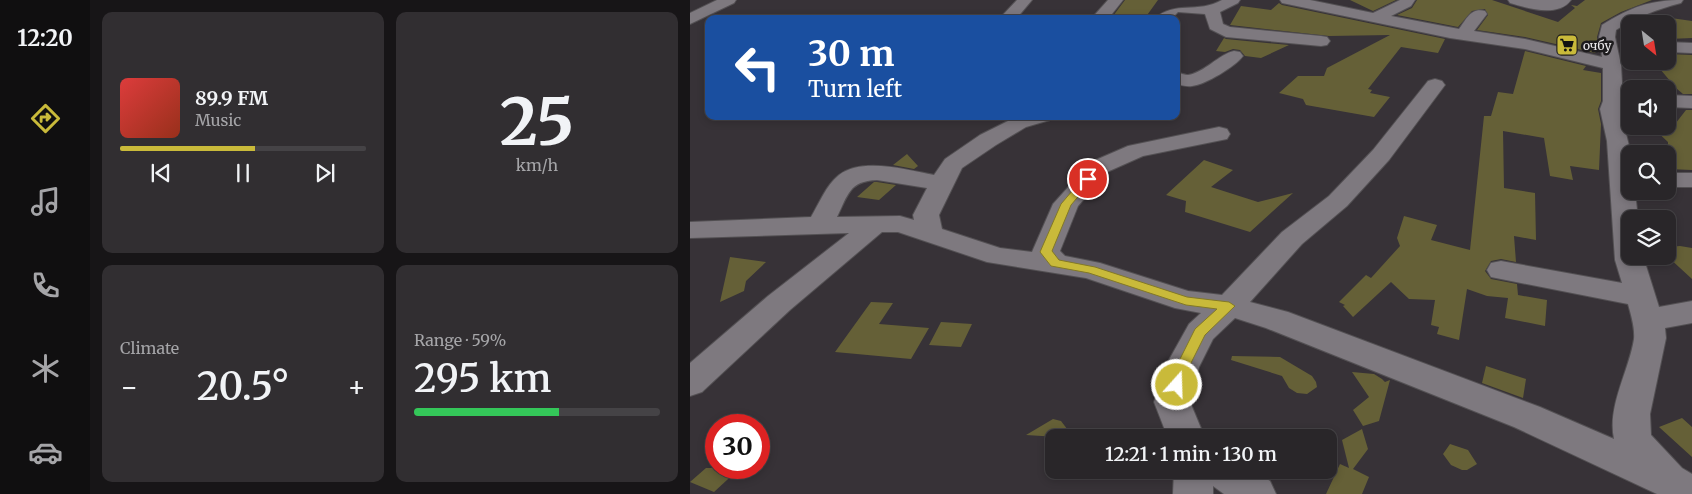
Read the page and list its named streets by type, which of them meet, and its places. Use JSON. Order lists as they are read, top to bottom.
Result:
{
  "places": {
    "supermarket": ["очбу"]
  },
  "north": "bottom right",
  "page": {
    "tabs": "12:20",
    "tile": [
      ["25", "km/h"],
      "Climate",
      ["Range · 59%", "295 km"]
    ],
    "turn": ["30 m", "Turn left"],
    "song": ["89.9 FM", "Music"],
    "heat": ["−", "20.5°", "+"],
    "limit": "30",
    "trip": "12:21 · 1 min · 130 m"
  }
}
